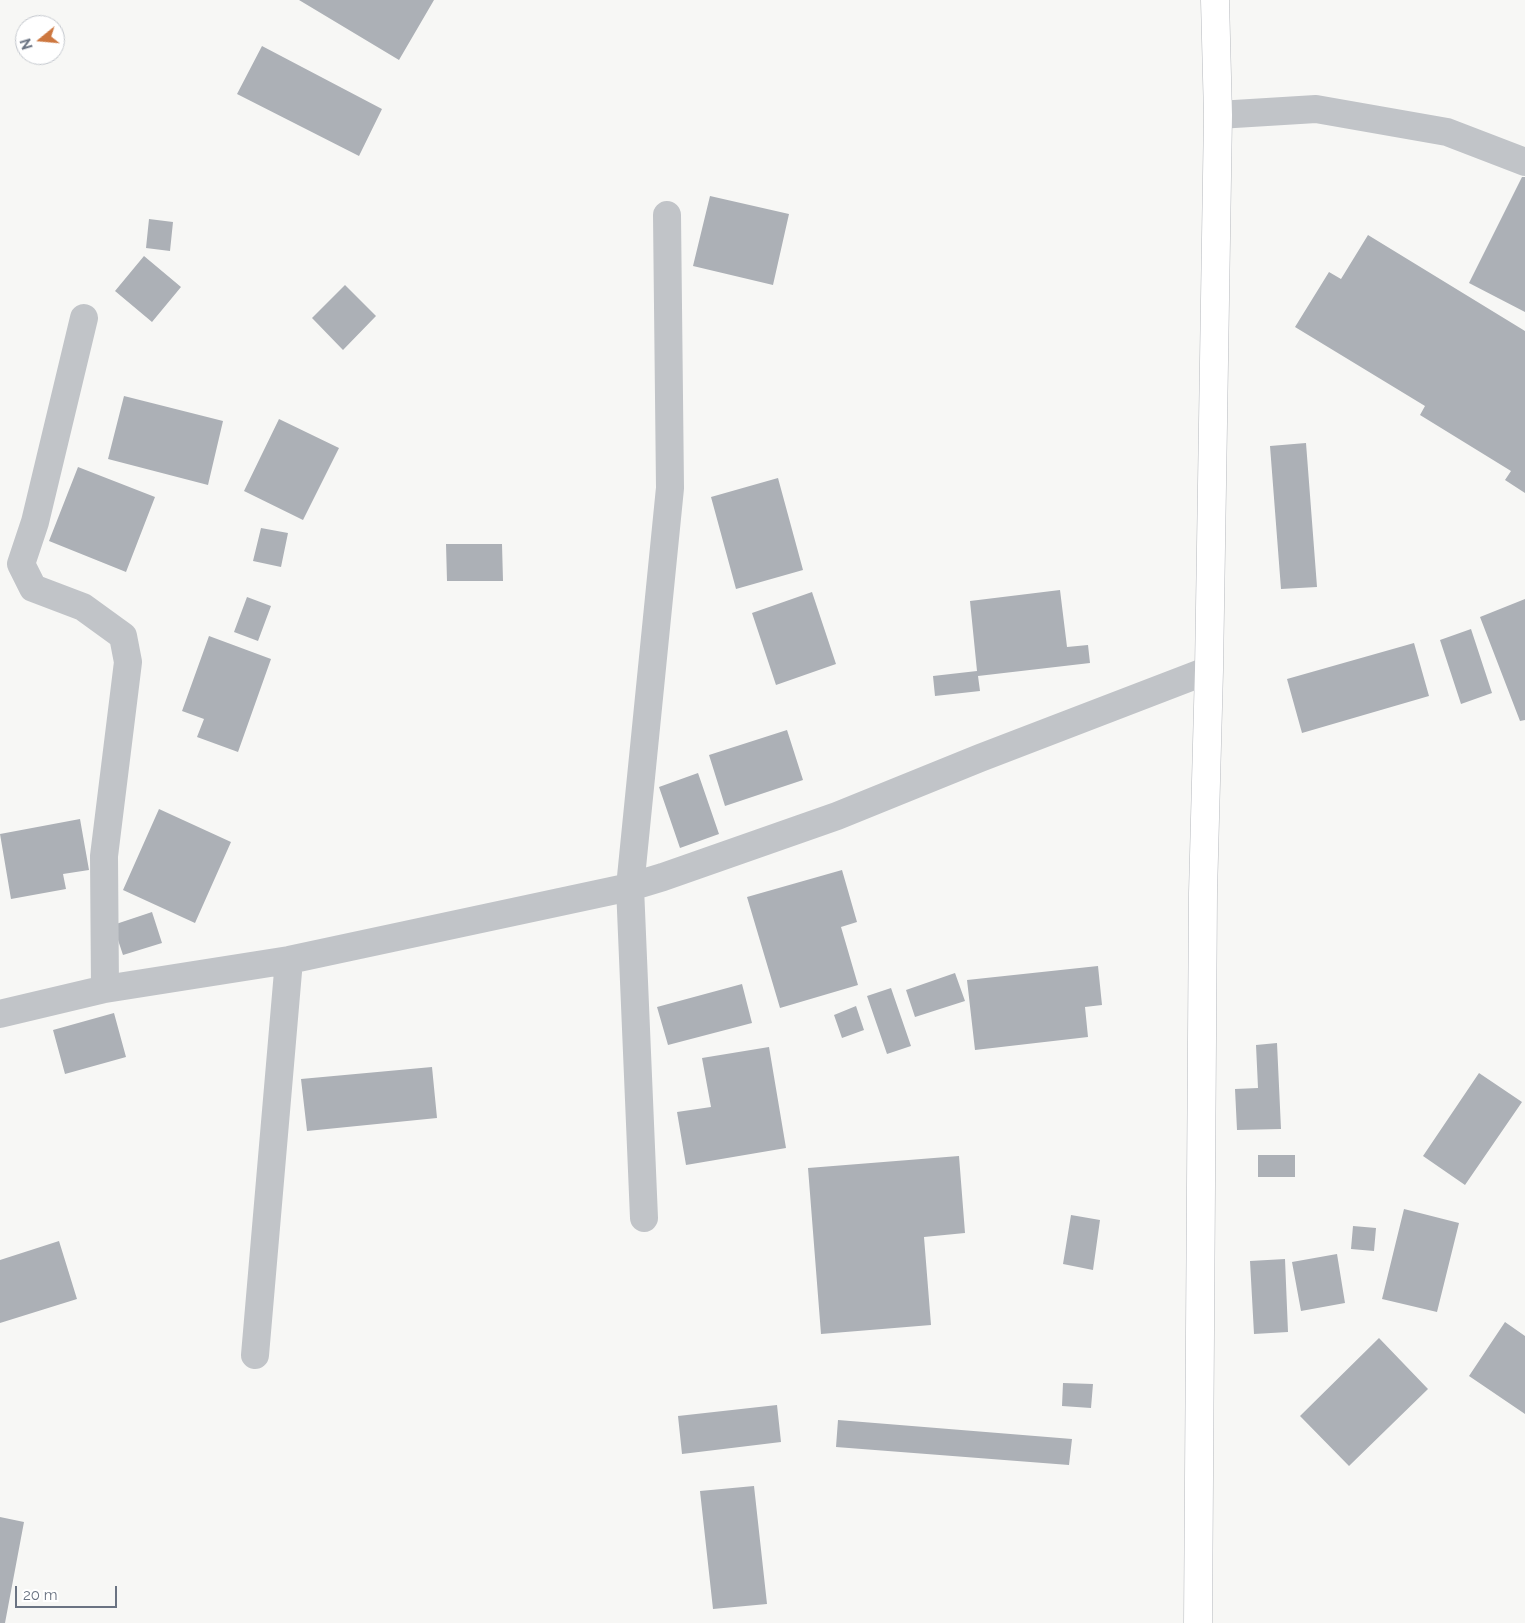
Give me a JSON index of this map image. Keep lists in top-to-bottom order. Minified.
{"scale_bar":"20 m","north":"left"}
